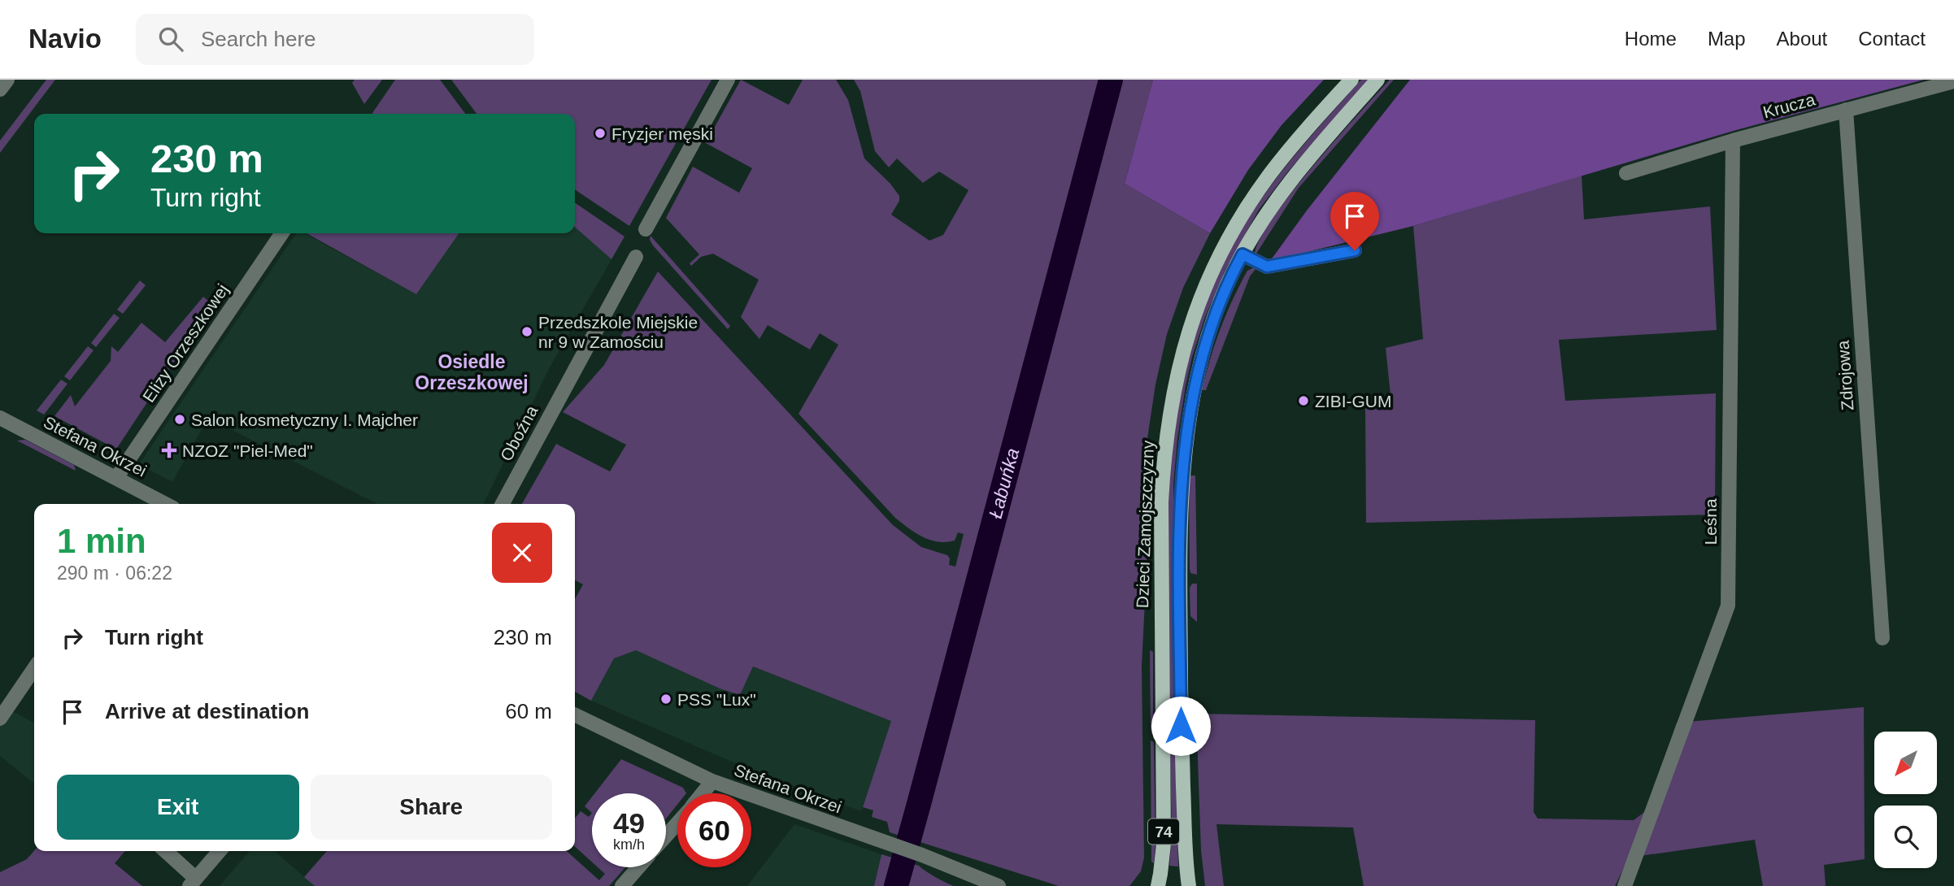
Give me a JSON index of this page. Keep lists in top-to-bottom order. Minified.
{"streets":{"main road":["Dzieci Zamojszczyzny","74"],"street":["Krucza","Elizy Orzeszkowej","Zdrojowa","Oboźna","Stefana Okrzei","Leśna"]},"crossings":[["Krucza","Zdrojowa"],["Krucza","Leśna"],["Elizy Orzeszkowej","Stefana Okrzei"]],"districts":["Osiedle Orzeszkowej"],"water":["Łabuńka"],"places":{"other":["Fryzjer męski","Przedszkole Miejskie nr 9 w Zamościu","ZIBI-GUM","Salon kosmetyczny I. Majcher","PSS \"Lux\""],"health":["NZOZ \"Piel-Med\""]},"north":"bottom left","page":{"header":"Navio","search":"Search here","nav":["Home","Map","About","Contact"],"turn":["230 m","Turn right"],"heading":["1 min","290 m · 06:22"],"list":[{"name":"Turn right","value":"230 m"},{"name":"Arrive at destination","value":"60 m"}],"buttons":["Exit","Share"],"speed":"49 km/h","limit":"60"}}
